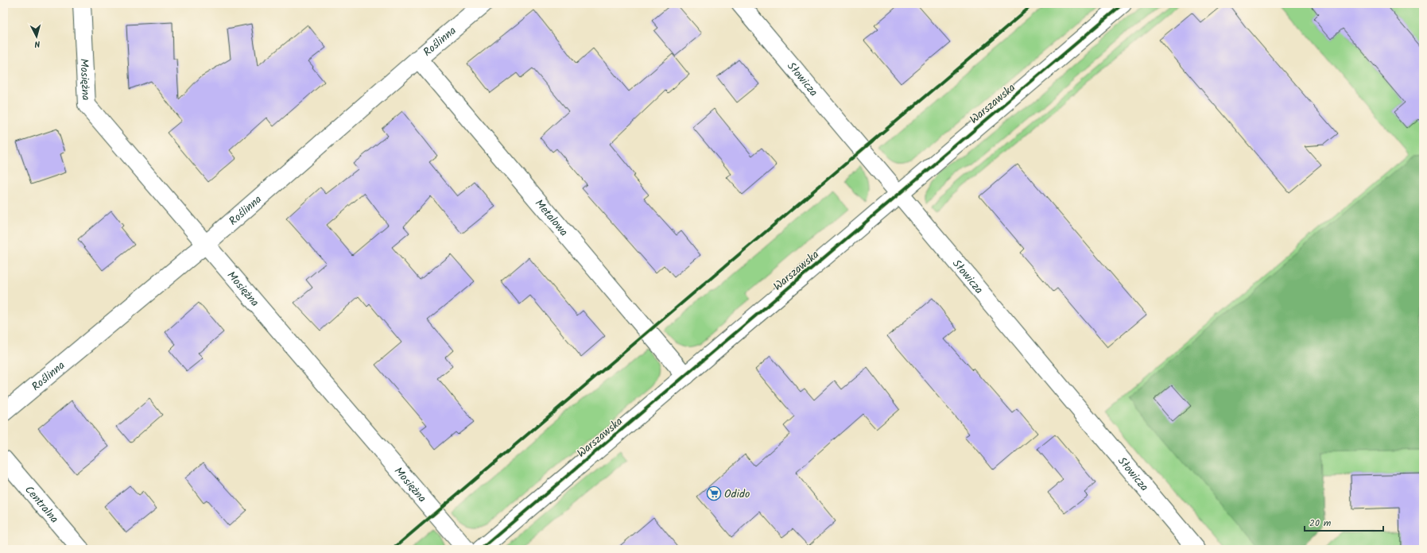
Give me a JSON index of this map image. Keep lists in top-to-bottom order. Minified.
{"streets":{"street":["Roślinna","Słowicza","Mosiężna","Warszawska","Metalowa","Centralna"]},"crossings":[["Roślinna","Mosiężna"],["Roślinna","Metalowa"],["Słowicza","Warszawska"],["Warszawska","Metalowa"]],"places":{"supermarket":["Odido"]},"scale_bar":"20 m","north":"bottom"}
